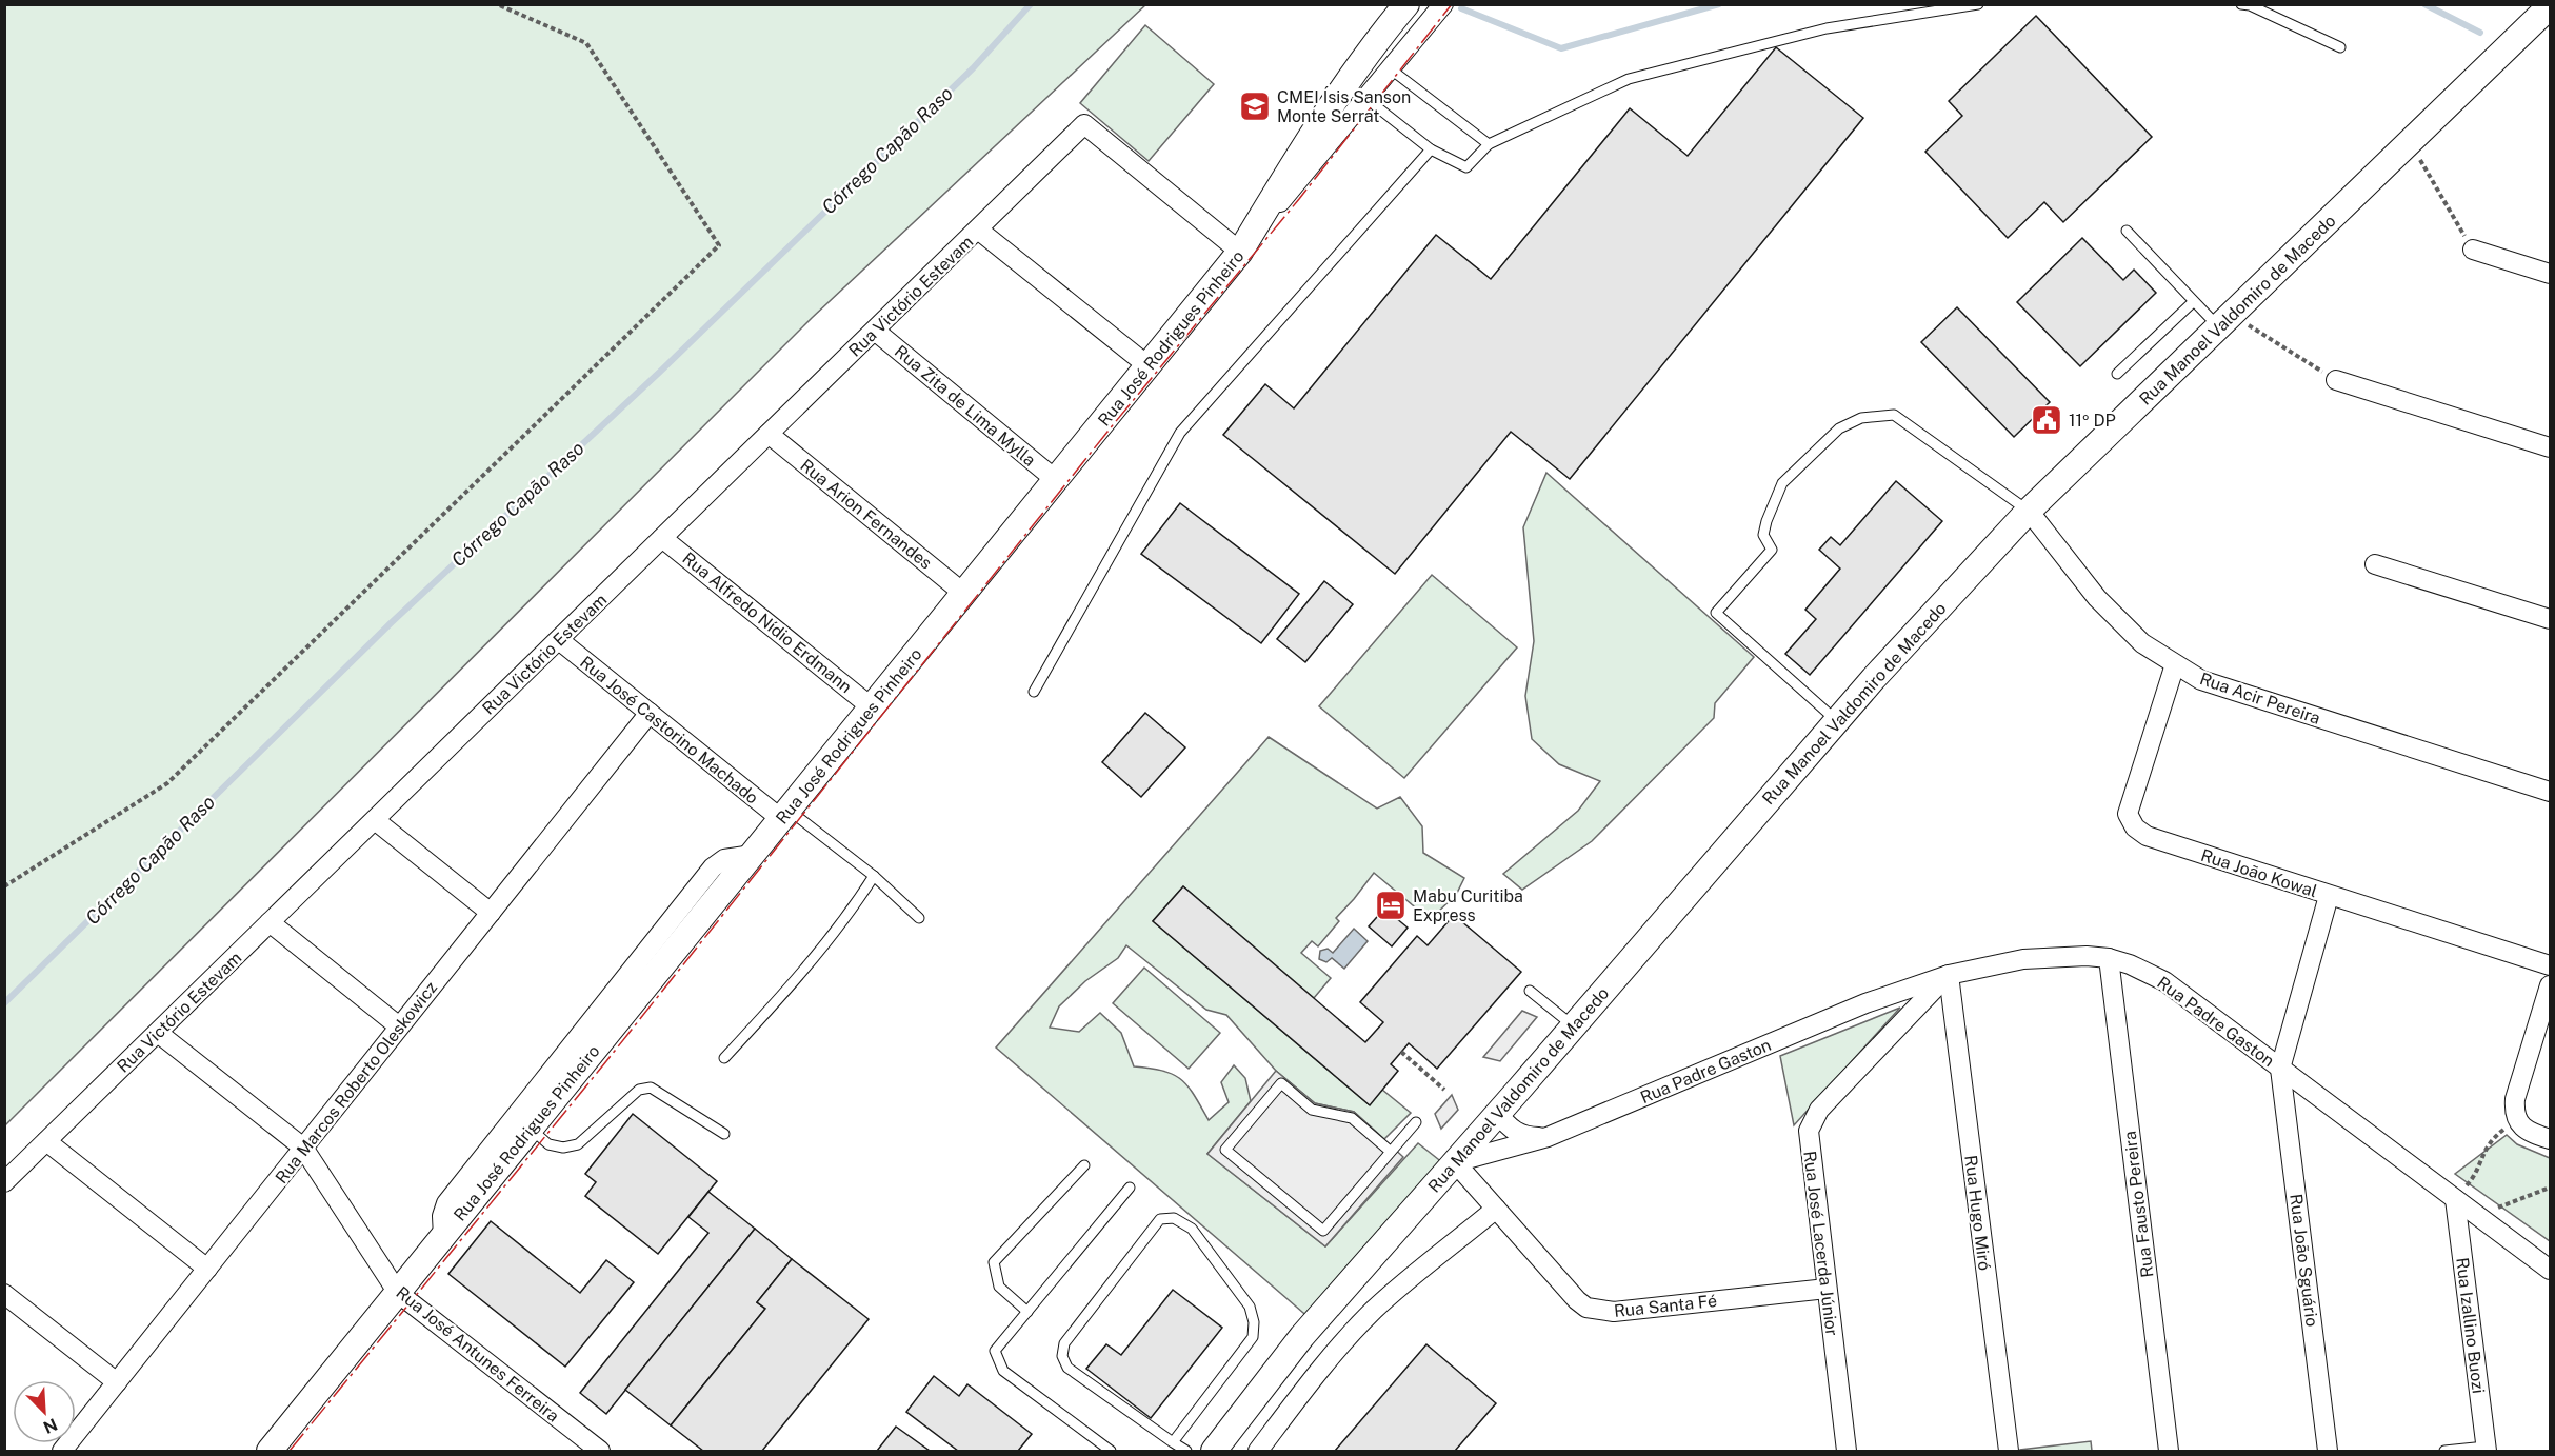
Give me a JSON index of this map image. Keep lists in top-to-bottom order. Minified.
{"streets":{"main road":["Rua Manoel Valdomiro de Macedo","Rua José Rodrigues Pinheiro"],"street":["Rua Victório Estevam","Rua Zita de Lima Mylla","Rua Arion Fernandes","Rua Alfredo Nídio Erdmann","Rua Acir Pereira","Rua José Castorino Machado","Rua João Kowal","Rua Padre Gaston","Rua Marcos Roberto Oleskowicz","Rua Fausto Pereira","Rua Hugo Miró","Rua José Lacerda Júnior","Rua João Sguário","Rua Santa Fé","Rua Izallino Buozi","Rua José Antunes Ferreira"]},"crossings":[["Rua Victório Estevam","Rua José Rodrigues Pinheiro"],["Rua Victório Estevam","Rua Zita de Lima Mylla"],["Rua Victório Estevam","Rua Arion Fernandes"],["Rua Victório Estevam","Rua Alfredo Nídio Erdmann"],["Rua Victório Estevam","Rua José Castorino Machado"],["Rua Victório Estevam","Rua José Antunes Ferreira"],["Rua Manoel Valdomiro de Macedo","Rua Acir Pereira"],["Rua Manoel Valdomiro de Macedo","Rua Padre Gaston"],["Rua Manoel Valdomiro de Macedo","Rua Santa Fé"],["Rua José Rodrigues Pinheiro","Rua Zita de Lima Mylla"],["Rua José Rodrigues Pinheiro","Rua Arion Fernandes"],["Rua José Rodrigues Pinheiro","Rua Alfredo Nídio Erdmann"],["Rua José Rodrigues Pinheiro","Rua José Castorino Machado"],["Rua José Rodrigues Pinheiro","Rua José Antunes Ferreira"],["Rua Acir Pereira","Rua João Kowal"],["Rua José Castorino Machado","Rua Marcos Roberto Oleskowicz"],["Rua Padre Gaston","Rua Fausto Pereira"],["Rua Padre Gaston","Rua Hugo Miró"],["Rua Padre Gaston","Rua José Lacerda Júnior"],["Rua Padre Gaston","Rua João Sguário"],["Rua Padre Gaston","Rua Santa Fé"],["Rua Padre Gaston","Rua Izallino Buozi"],["Rua Marcos Roberto Oleskowicz","Rua José Antunes Ferreira"],["Rua Hugo Miró","Rua José Lacerda Júnior"],["Rua José Lacerda Júnior","Rua Santa Fé"]],"water":["Córrego Capão Raso"],"places":{"school or university":["CMEI Ísis Sanson Monte Serrat"],"public building":["11º DP"],"hotel":["Mabu Curitiba Express"]},"north":"bottom right"}
